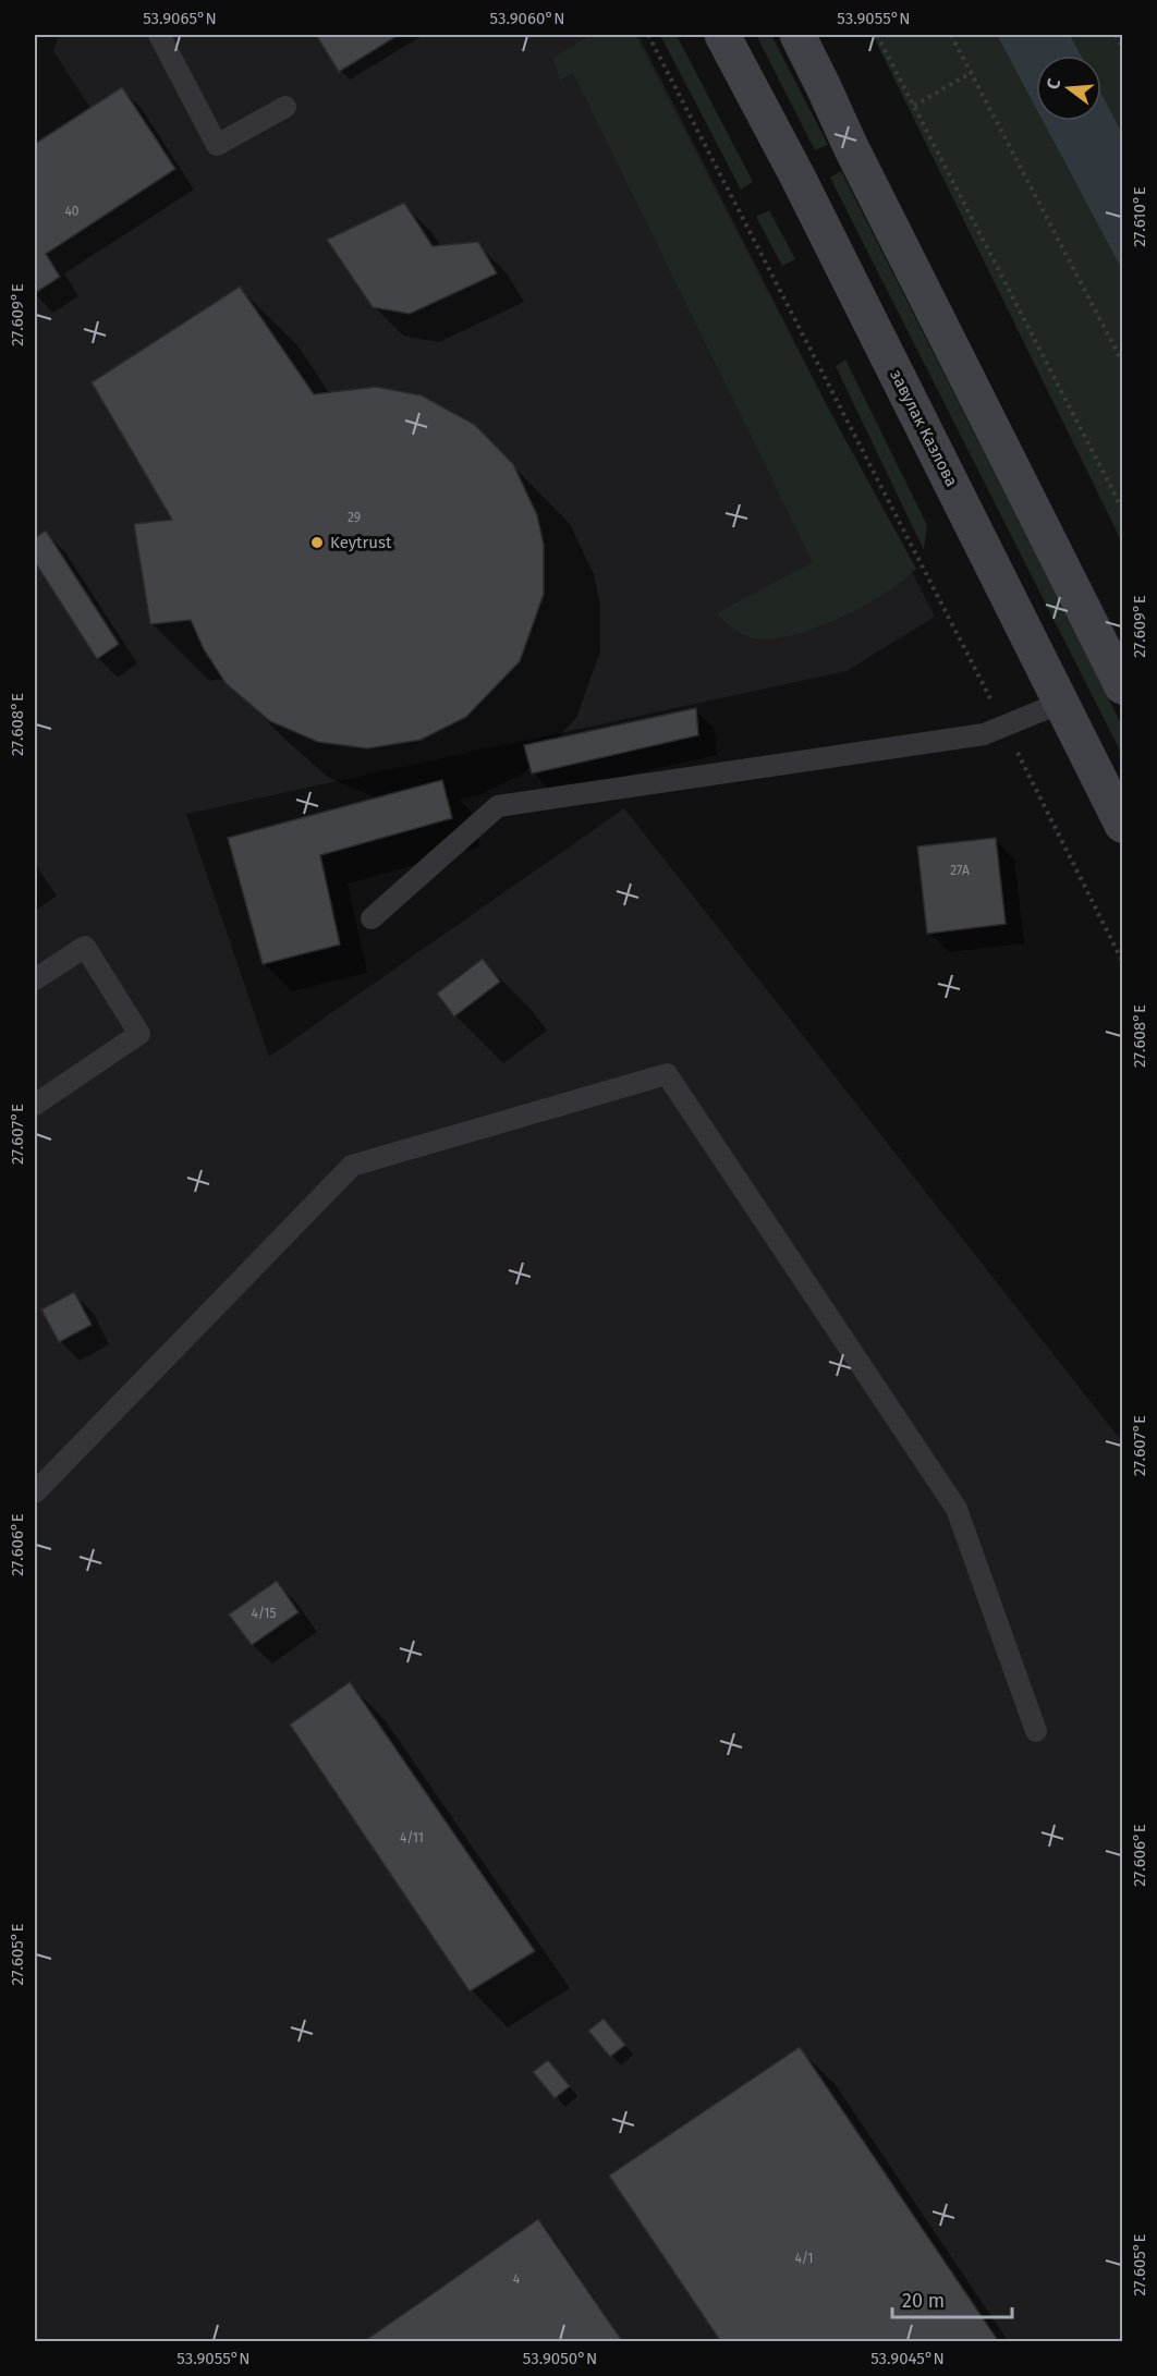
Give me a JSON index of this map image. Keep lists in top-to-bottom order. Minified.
{"streets":{"main road":["завулак Казлова"]},"places":["Keytrust"],"house_numbers":["40","29","27А","4/15","4/11","4/1","4"],"scale_bar":"20 m","north":"left","coordinates":["53.9065°N","53.9060°N","53.9055°N","27.610°E","27.609°E","27.608°E","27.607°E","27.606°E","27.605°E","53.9050°N","53.9045°N"]}
